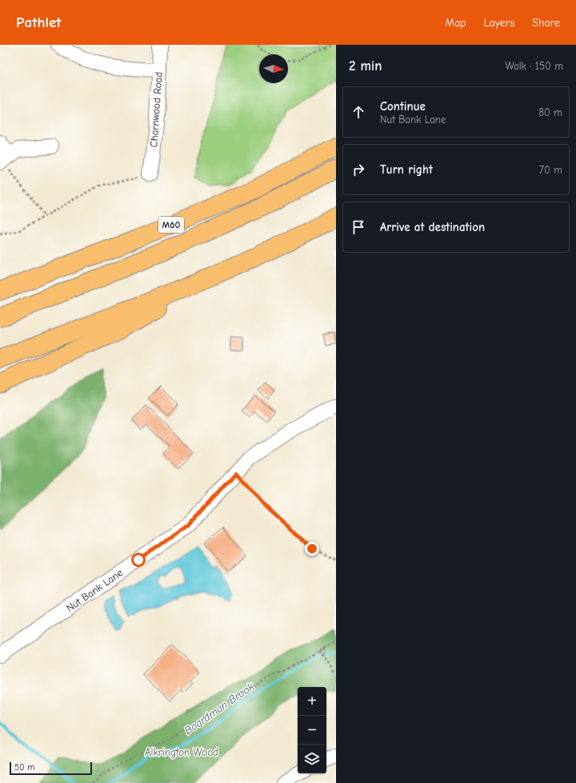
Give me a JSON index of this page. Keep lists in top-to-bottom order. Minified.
{"streets":{"highway":["M60"],"street":["Charnwood Road","Nut Bank Lane"]},"water":["Boardman Brook"],"parks":["Alkrington Wood"],"scale_bar":"50 m","north":"right","page":{"header":"Pathlet","nav":["Map","Layers","Share"],"heading":["2 min","Walk · 150 m"],"list":[["Continue","Nut Bank Lane","80 m"],["Turn right","70 m"],"Arrive at destination"],"map_buttons":["+","−"],"scale":"50 m"}}
